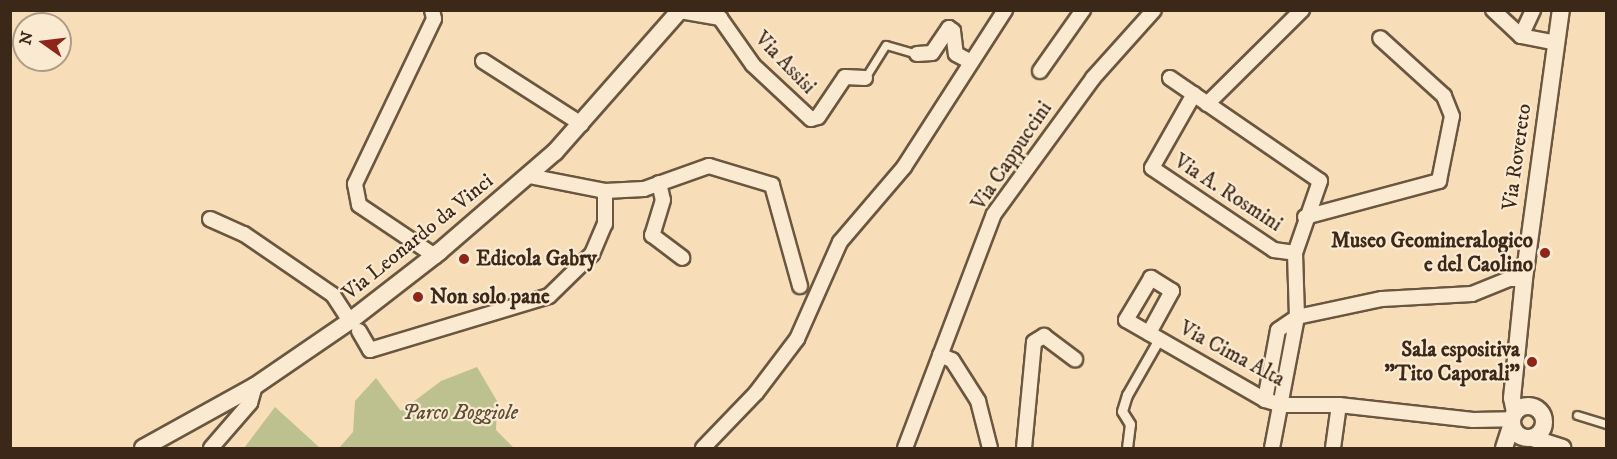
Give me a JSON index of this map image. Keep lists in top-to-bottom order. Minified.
{"streets":{"street":["Via Assisi","Via Cappuccini","Via Rovereto","Via A. Rosmini","Via Leonardo da Vinci","Via Cima Alta"]},"crossings":[["Via Assisi","Via Leonardo da Vinci"],["Via Rovereto","Via Cima Alta"]],"parks":["Parco Boggiole"],"places":["Museo Geomineralogico e del Caolino","Edicola Gabry","Non solo pane","Sala espositiva \"Tito Caporali\""],"north":"left"}
